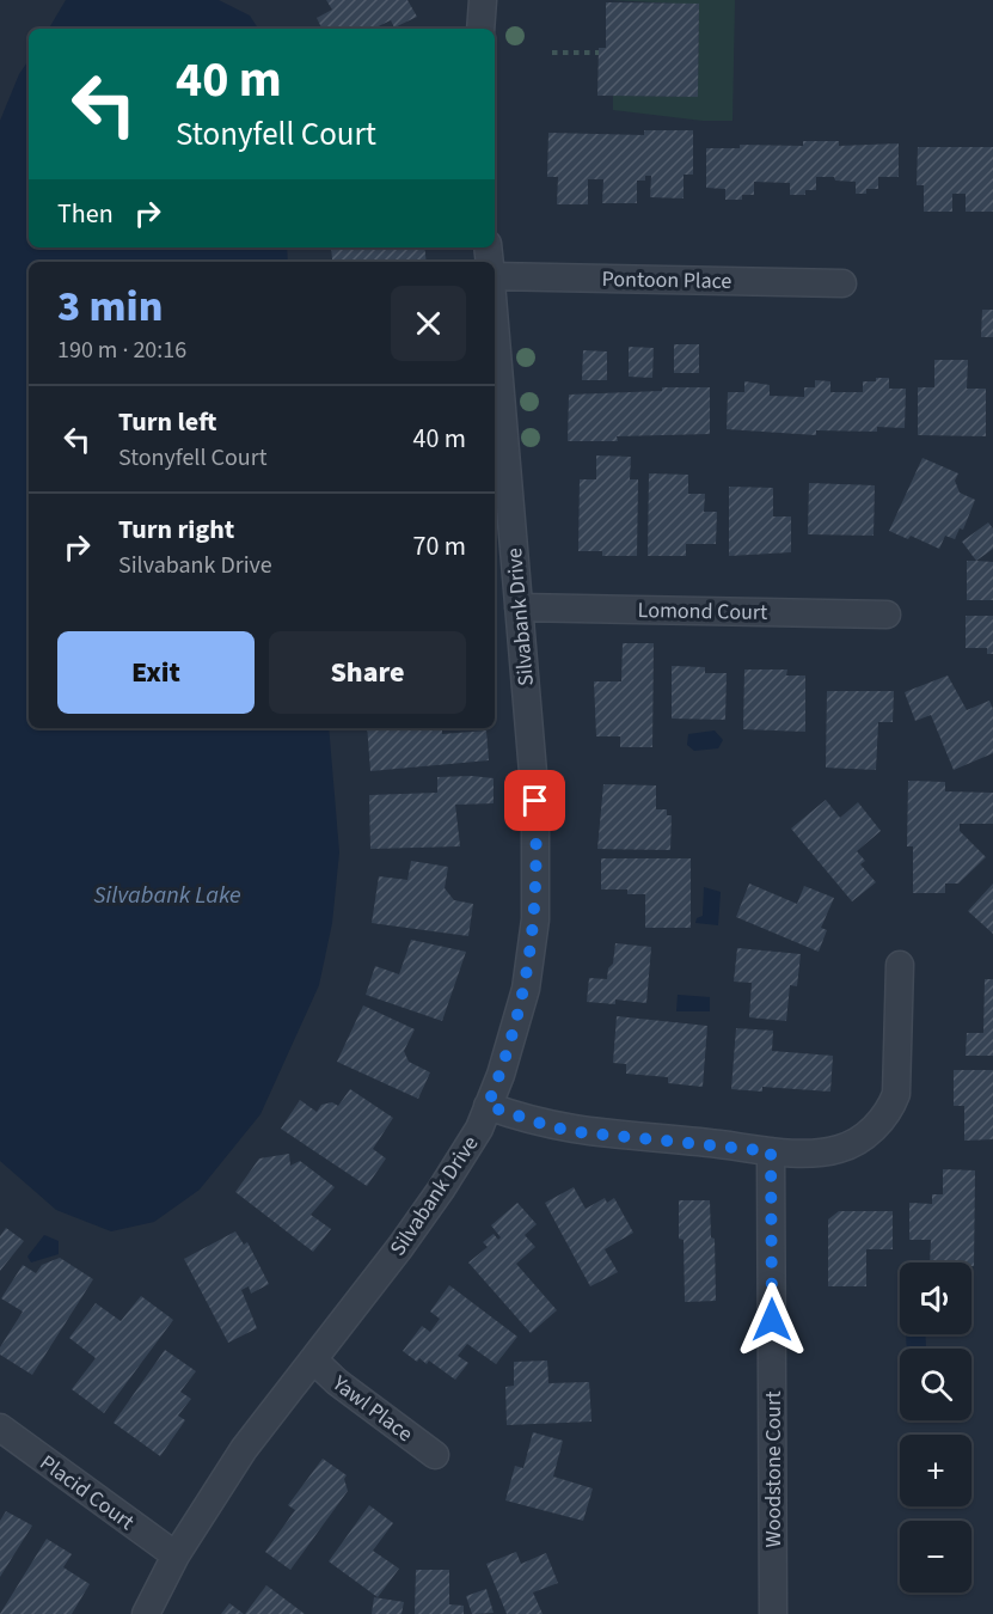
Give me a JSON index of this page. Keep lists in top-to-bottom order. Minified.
{"streets":{"street":["Pontoon Place","Lomond Court","Silvabank Drive","Yawl Place","Woodstone Court","Placid Court"]},"crossings":[["Lomond Court","Silvabank Drive"],["Silvabank Drive","Yawl Place"],["Silvabank Drive","Placid Court"]],"water":["Silvabank Lake"],"page":{"turn":["40 m","Stonyfell Court"],"then":"Then","heading":["3 min","190 m · 20:16"],"list":[{"name":"Turn left","note":"Stonyfell Court","value":"40 m"},{"name":"Turn right","note":"Silvabank Drive","value":"70 m"}],"buttons":["Exit","Share"],"map_buttons":["+","−"]}}
